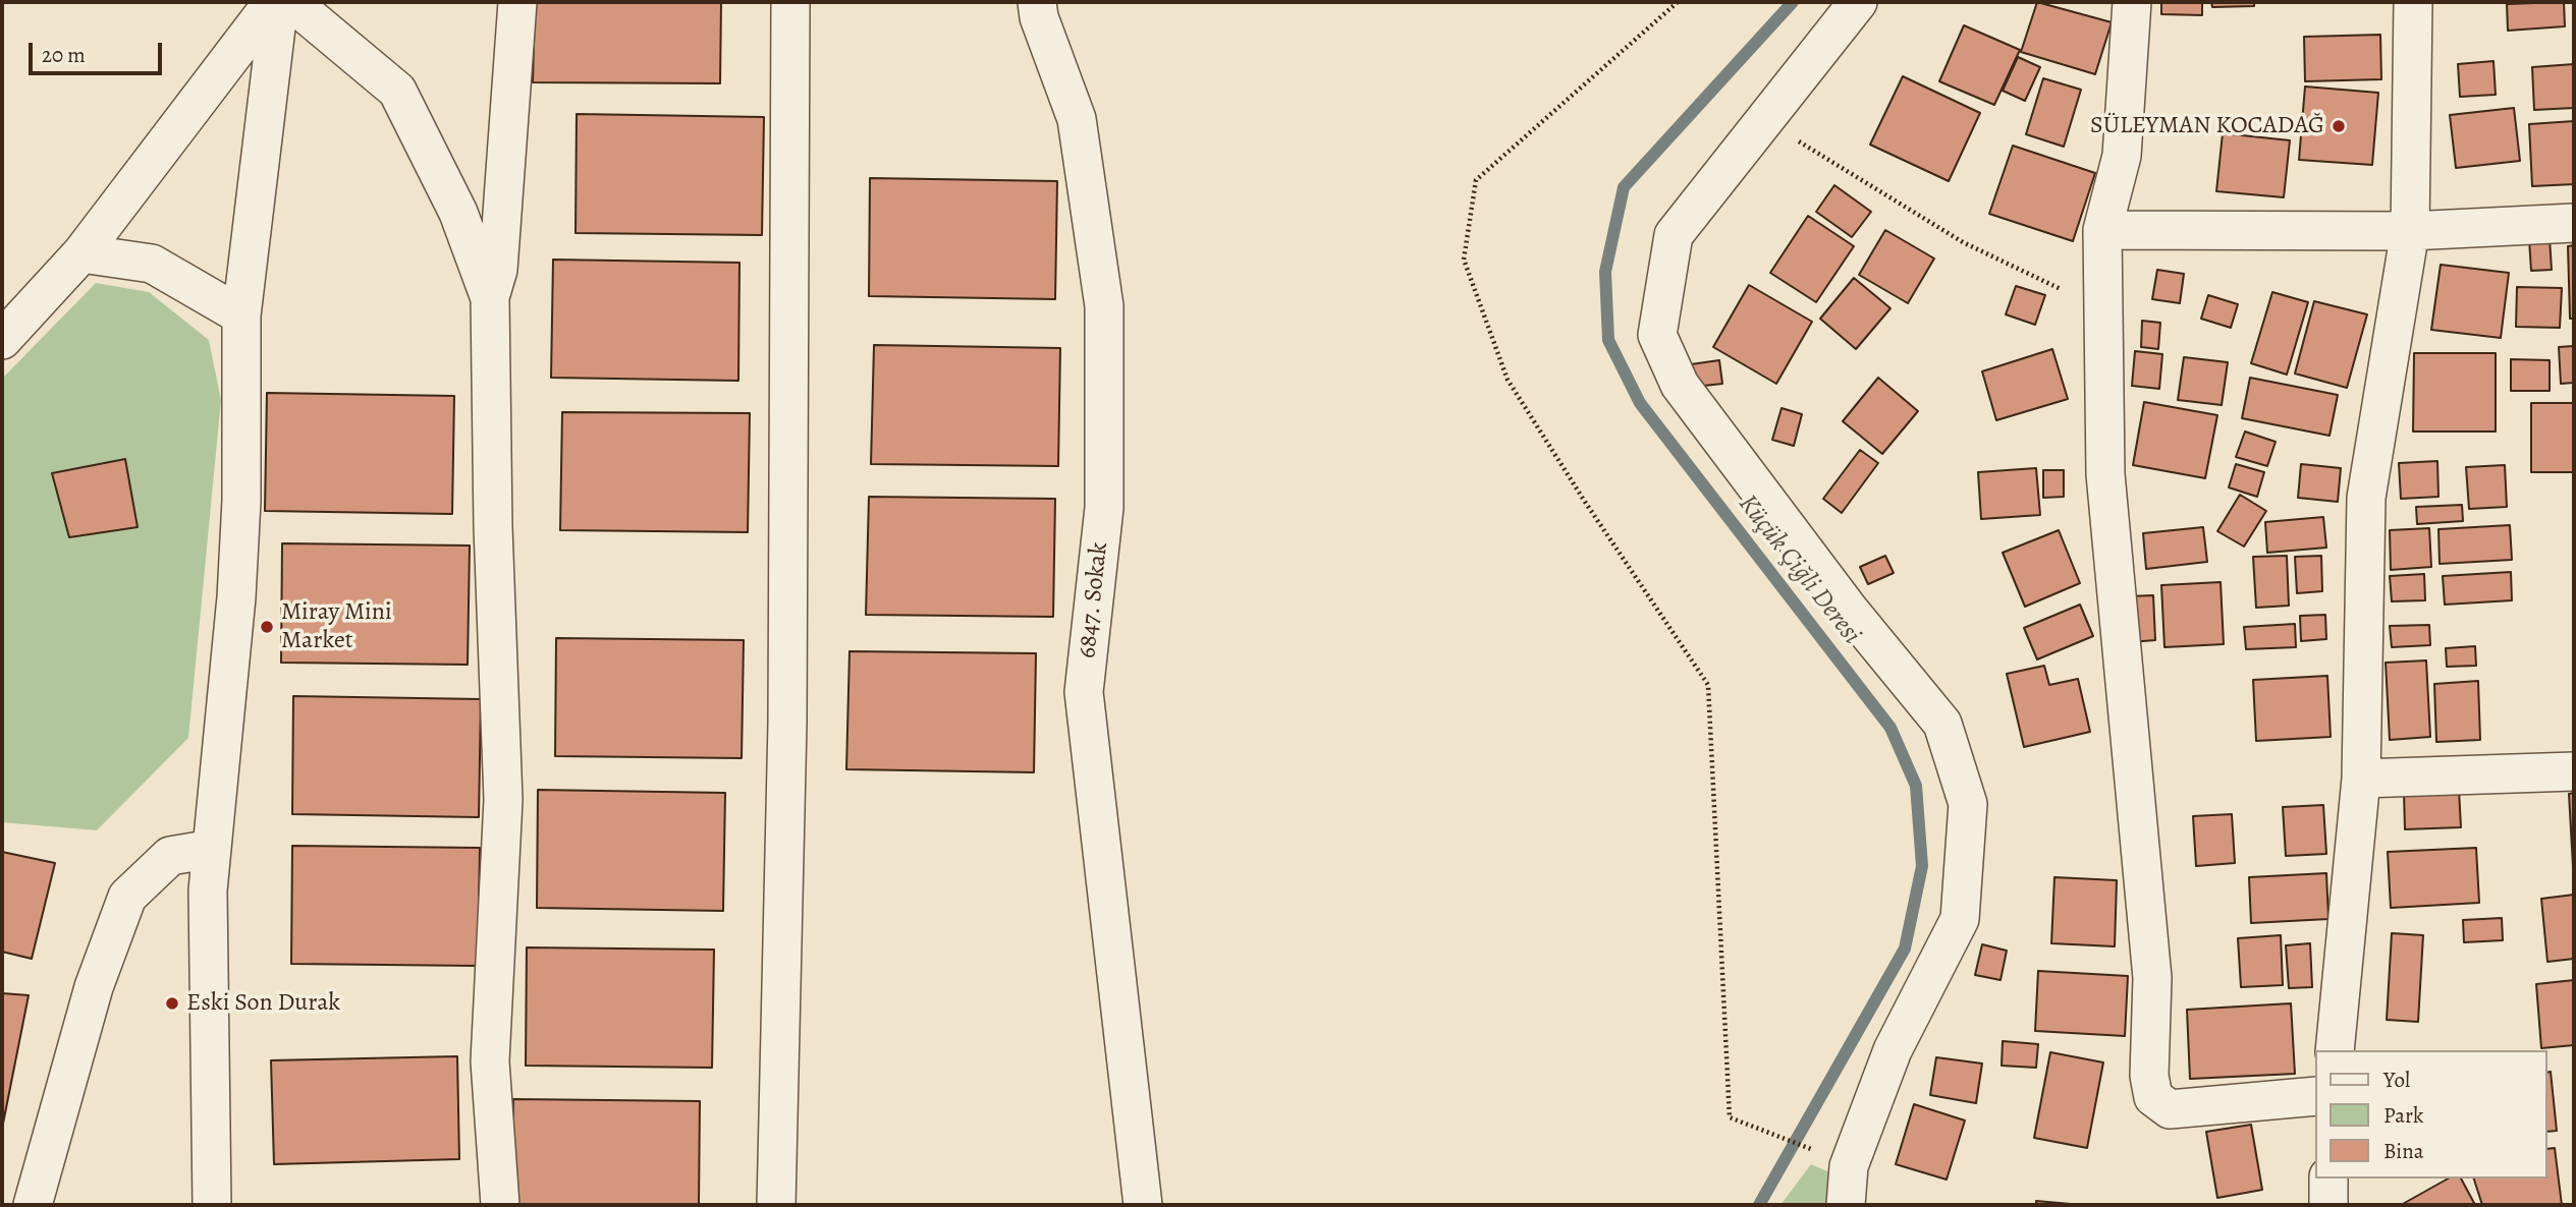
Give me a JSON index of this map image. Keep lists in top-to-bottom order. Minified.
{"streets":{"street":["6847. Sokak"]},"water":["Küçük Çiğli Deresi"],"places":["SÜLEYMAN KOCADAĞ","Miray Mini Market","Eski Son Durak"],"legend":["Yol","Park","Bina"],"scale_bar":"20 m"}
